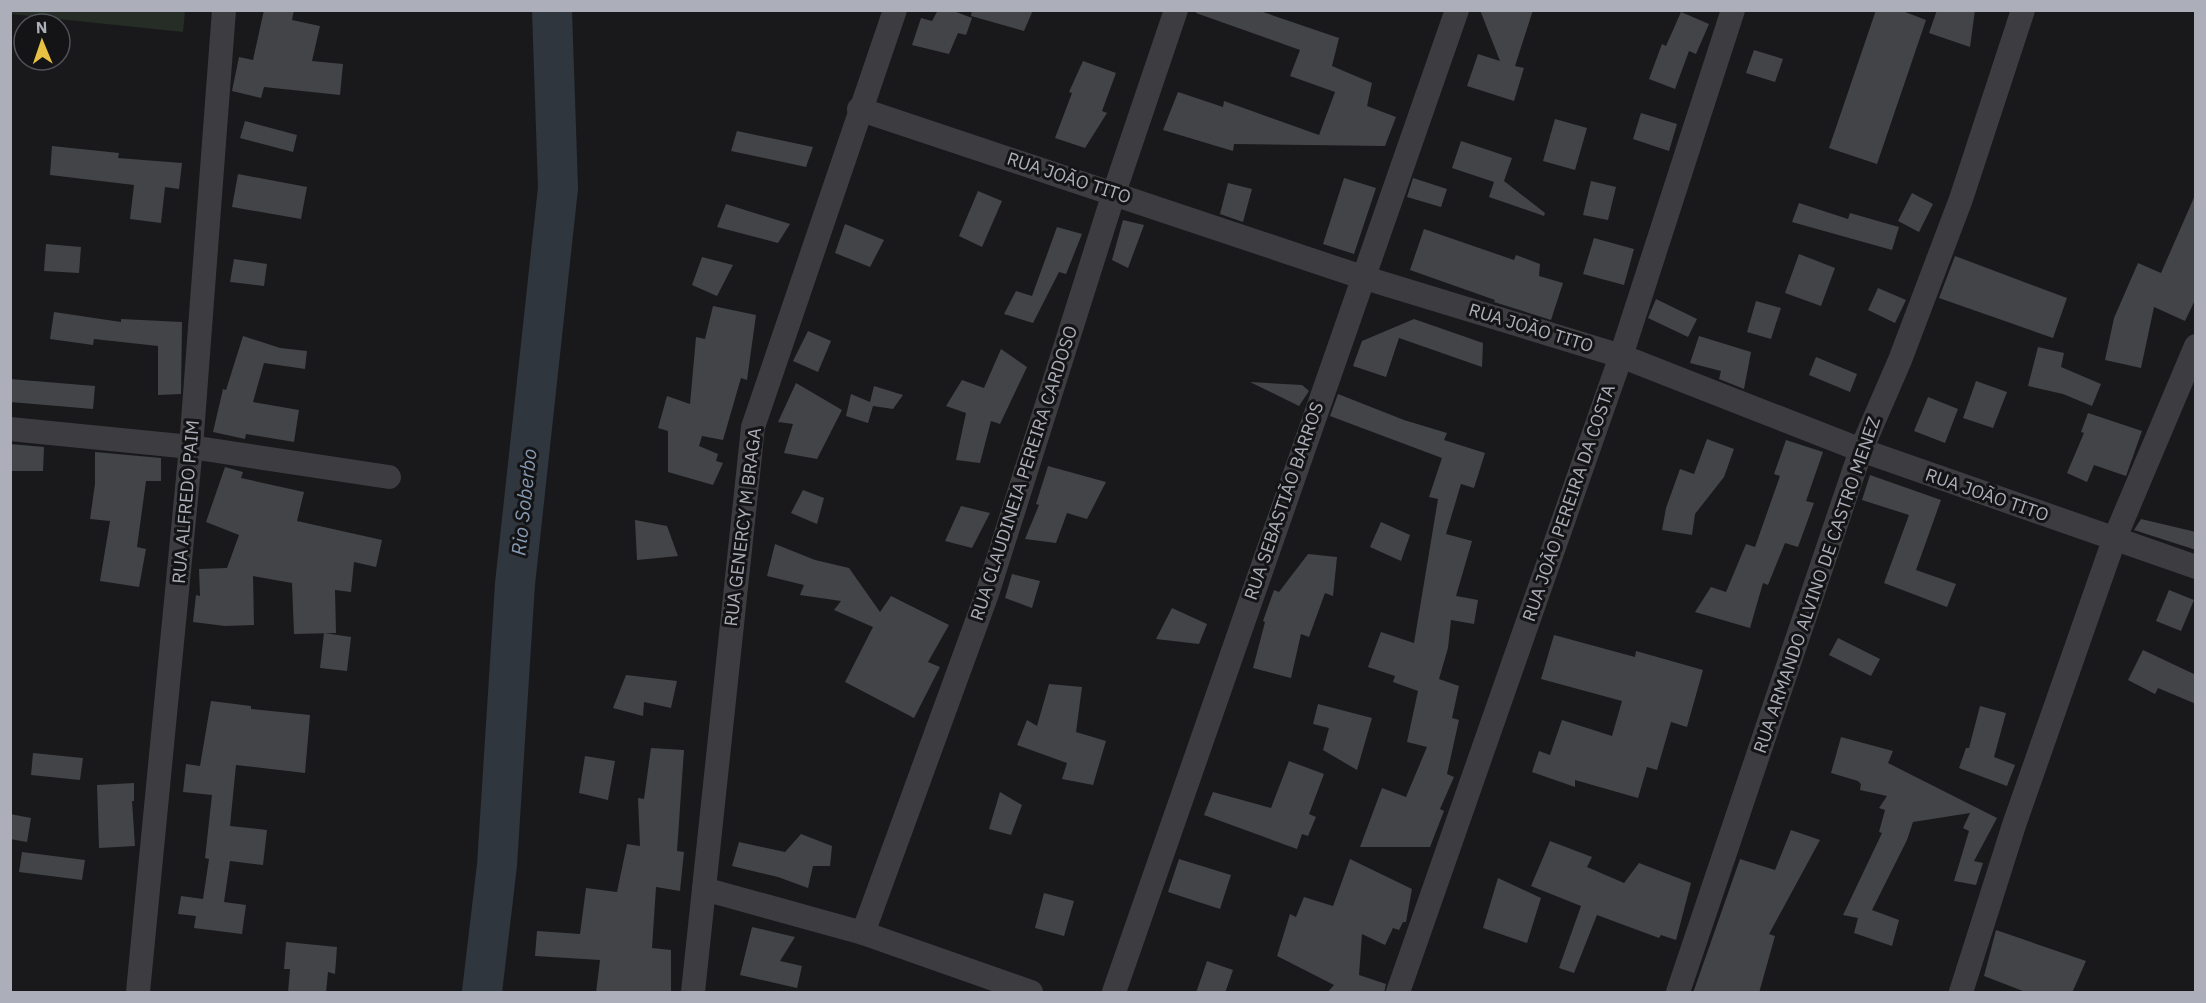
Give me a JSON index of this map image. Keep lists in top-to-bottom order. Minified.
{"streets":{"street":["RUA JOÃO TITO","RUA CLAUDINEIA PEREIRA CARDOSO","RUA SEBASTIÃO BARROS","RUA ALFREDO PAIM","RUA JOÃO PEREIRA DA COSTA","RUA GENERCY M BRAGA","RUA ARMANDO ALVINO DE CASTRO MENEZ"]},"crossings":[["RUA JOÃO TITO","RUA CLAUDINEIA PEREIRA CARDOSO"],["RUA JOÃO TITO","RUA SEBASTIÃO BARROS"],["RUA JOÃO TITO","RUA JOÃO PEREIRA DA COSTA"],["RUA JOÃO TITO","RUA GENERCY M BRAGA"],["RUA JOÃO TITO","RUA ARMANDO ALVINO DE CASTRO MENEZ"]],"water":["Rio Soberbo"],"north":"top"}
